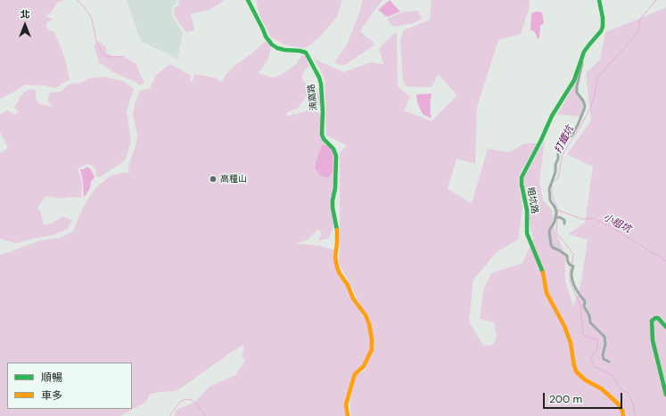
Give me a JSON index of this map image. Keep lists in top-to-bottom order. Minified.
{"streets":{"street":["湳窩路","粗坑路"]},"water":["打鐵坑","小粗坑"],"places":["高種山"],"legend":["順暢","車多"],"scale_bar":"200 m","north":"top"}
